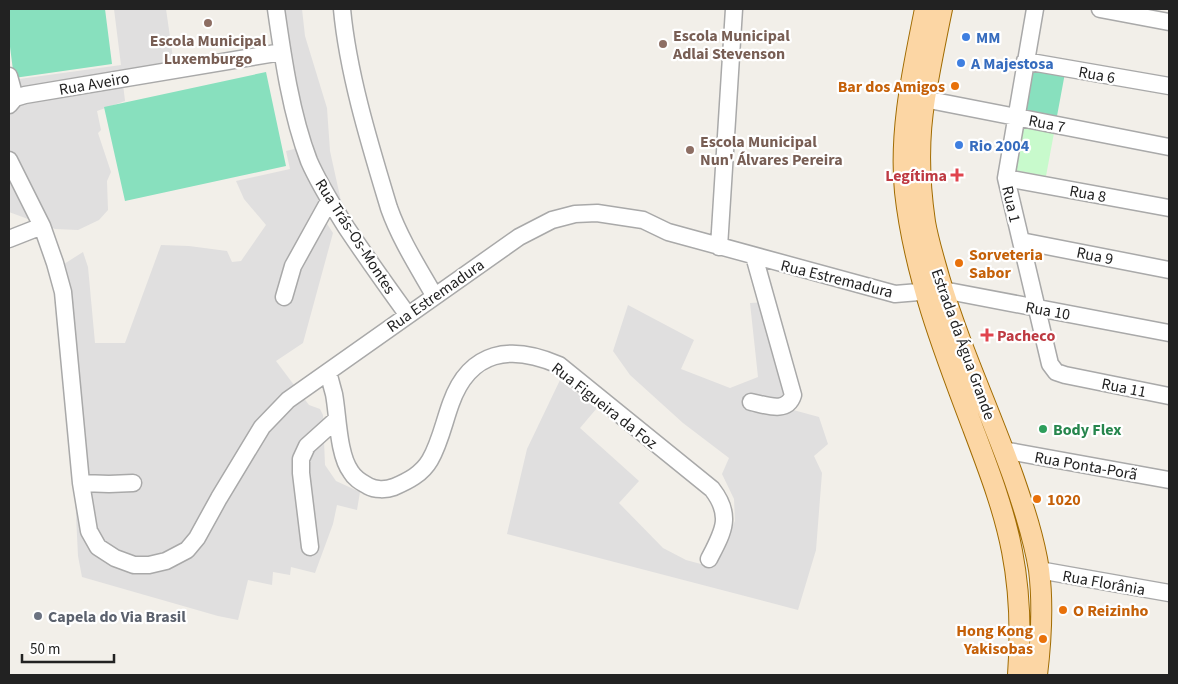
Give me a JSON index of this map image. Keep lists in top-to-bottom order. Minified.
{"streets":{"main road":["Estrada da Água Grande"],"street":["Rua 6","Rua Aveiro","Rua 7","Rua 8","Rua 1","Rua Trás-Os-Montes","Rua 9","Rua Estremadura","Rua 10","Rua 11","Rua Figueira da Foz","Rua Ponta-Porã","Rua Florânia"]},"crossings":[["Rua 6","Rua 1"],["Rua Aveiro","Rua Trás-Os-Montes"],["Rua 7","Rua 1"],["Rua 7","Estrada da Água Grande"],["Rua 8","Rua 1"],["Rua 1","Rua 9"],["Rua 1","Rua 10"],["Rua 1","Rua 11"],["Rua Trás-Os-Montes","Rua Estremadura"],["Rua Estremadura","Rua 10"],["Rua Estremadura","Estrada da Água Grande"],["Rua Estremadura","Rua Figueira da Foz"],["Rua 10","Estrada da Água Grande"],["Estrada da Água Grande","Rua Ponta-Porã"],["Estrada da Água Grande","Rua Florânia"]],"places":{"other":["Escola Municipal Luxemburgo","MM","Escola Municipal Adlai Stevenson","A Majestosa","Bar dos Amigos","Rio 2004","Escola Municipal Nun' Álvares Pereira","Sorveteria Sabor","Body Flex","1020","O Reizinho","Capela do Via Brasil","Hong Kong Yakisobas"],"health":["Legítima","Pacheco"]},"scale_bar":"50 m"}
